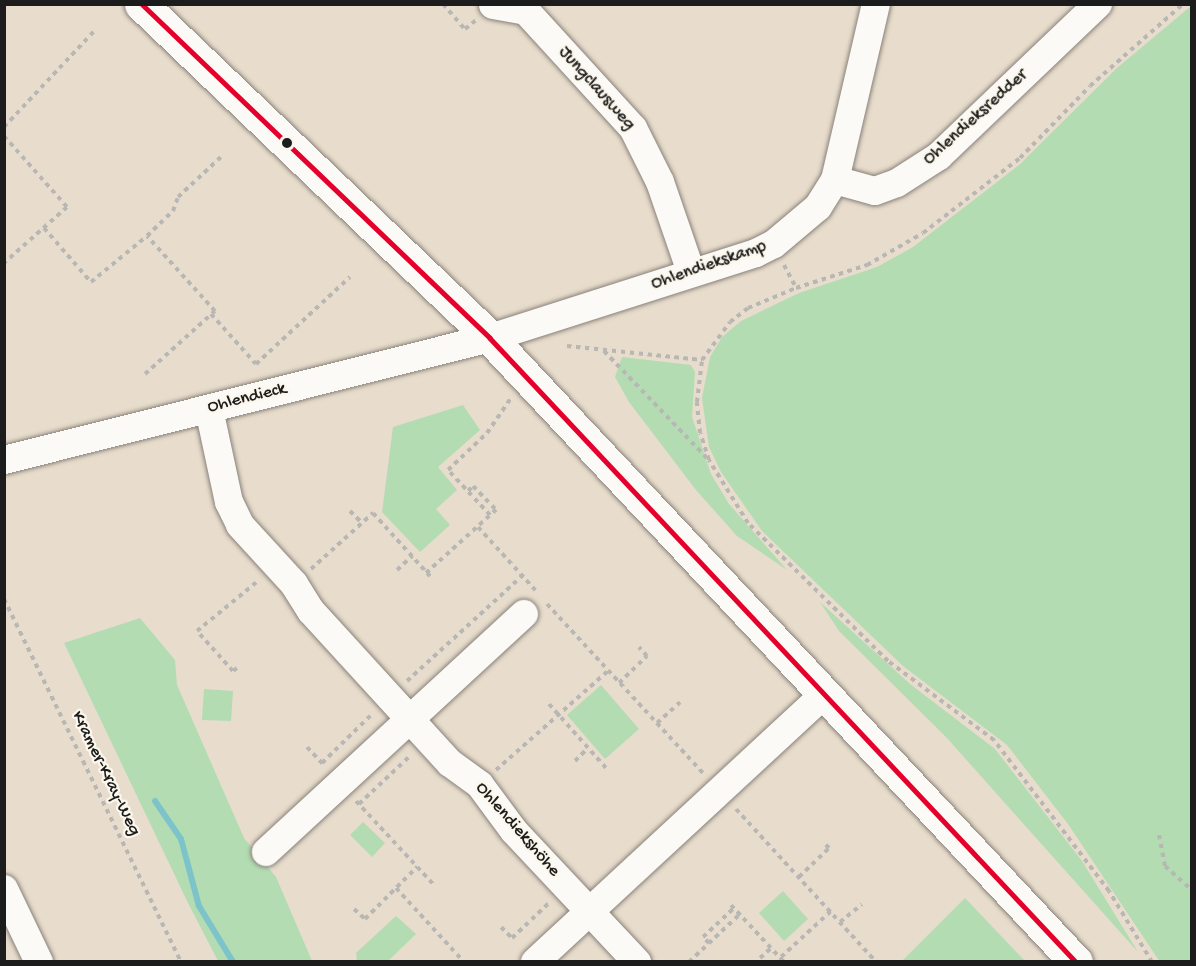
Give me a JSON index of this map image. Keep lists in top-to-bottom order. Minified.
{"streets":{"street":["Jungclausweg","Ohlendieksredder","Ohlendiekskamp","Ohlendieck","Ohlendiekshöhe"],"path":["Kramer-Kray-Weg"]},"crossings":[["Jungclausweg","Ohlendiekskamp"],["Ohlendieksredder","Ohlendiekskamp"],["Ohlendiekskamp","Ohlendieck"],["Ohlendieck","Ohlendiekshöhe"]]}
